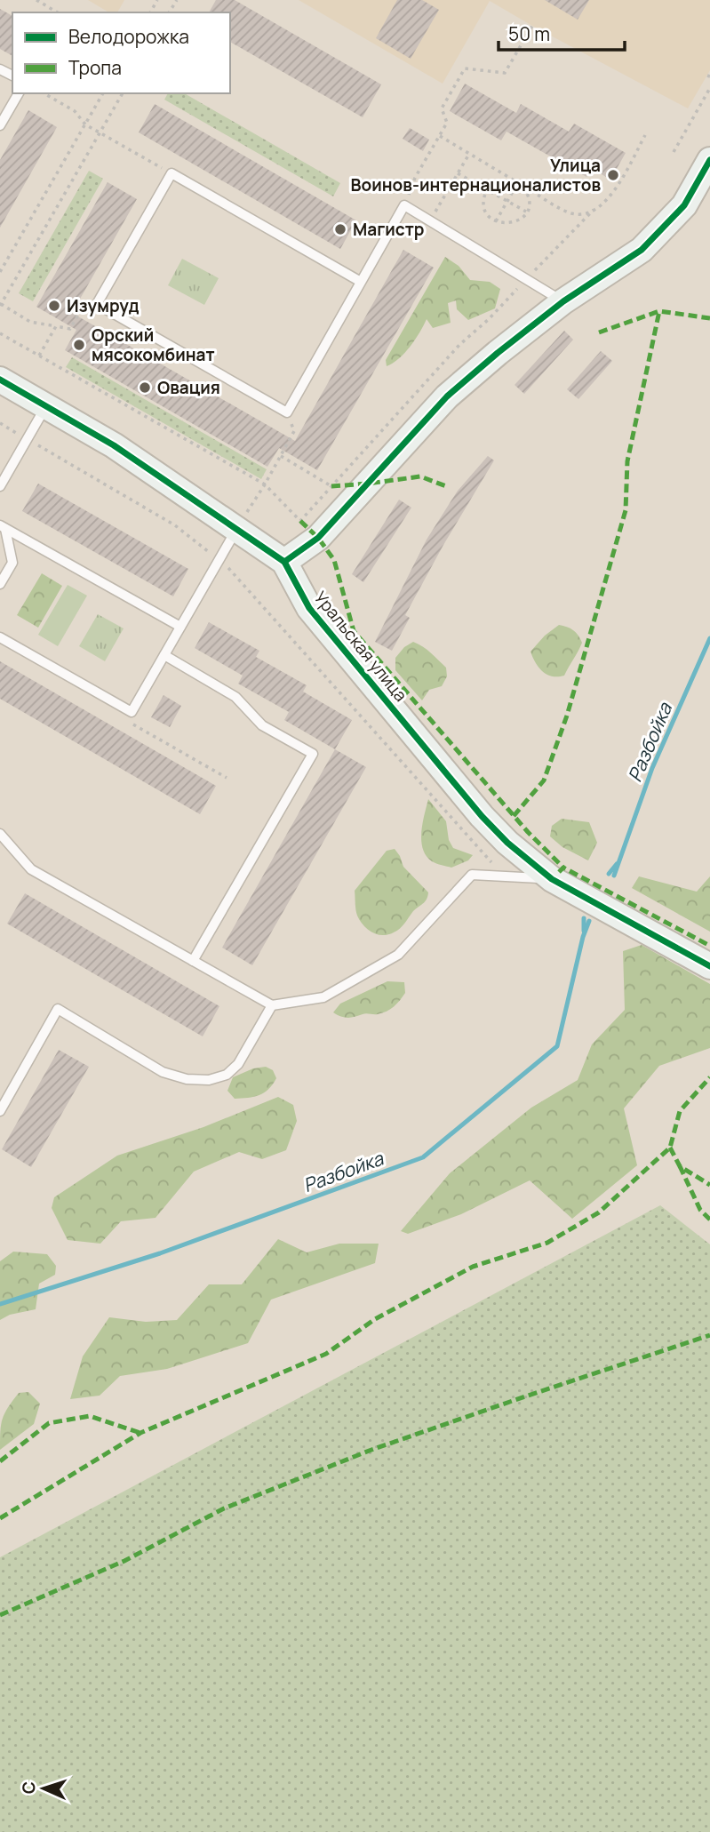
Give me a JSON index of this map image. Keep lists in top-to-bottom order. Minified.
{"streets":{"street":["Уральская улица"]},"water":["Разбойка"],"places":["Улица Воинов-интернационалистов","Магистр","Изумруд","Орский мясокомбинат","Овация"],"legend":["Велодорожка","Тропа"],"scale_bar":"50 m","north":"left"}
